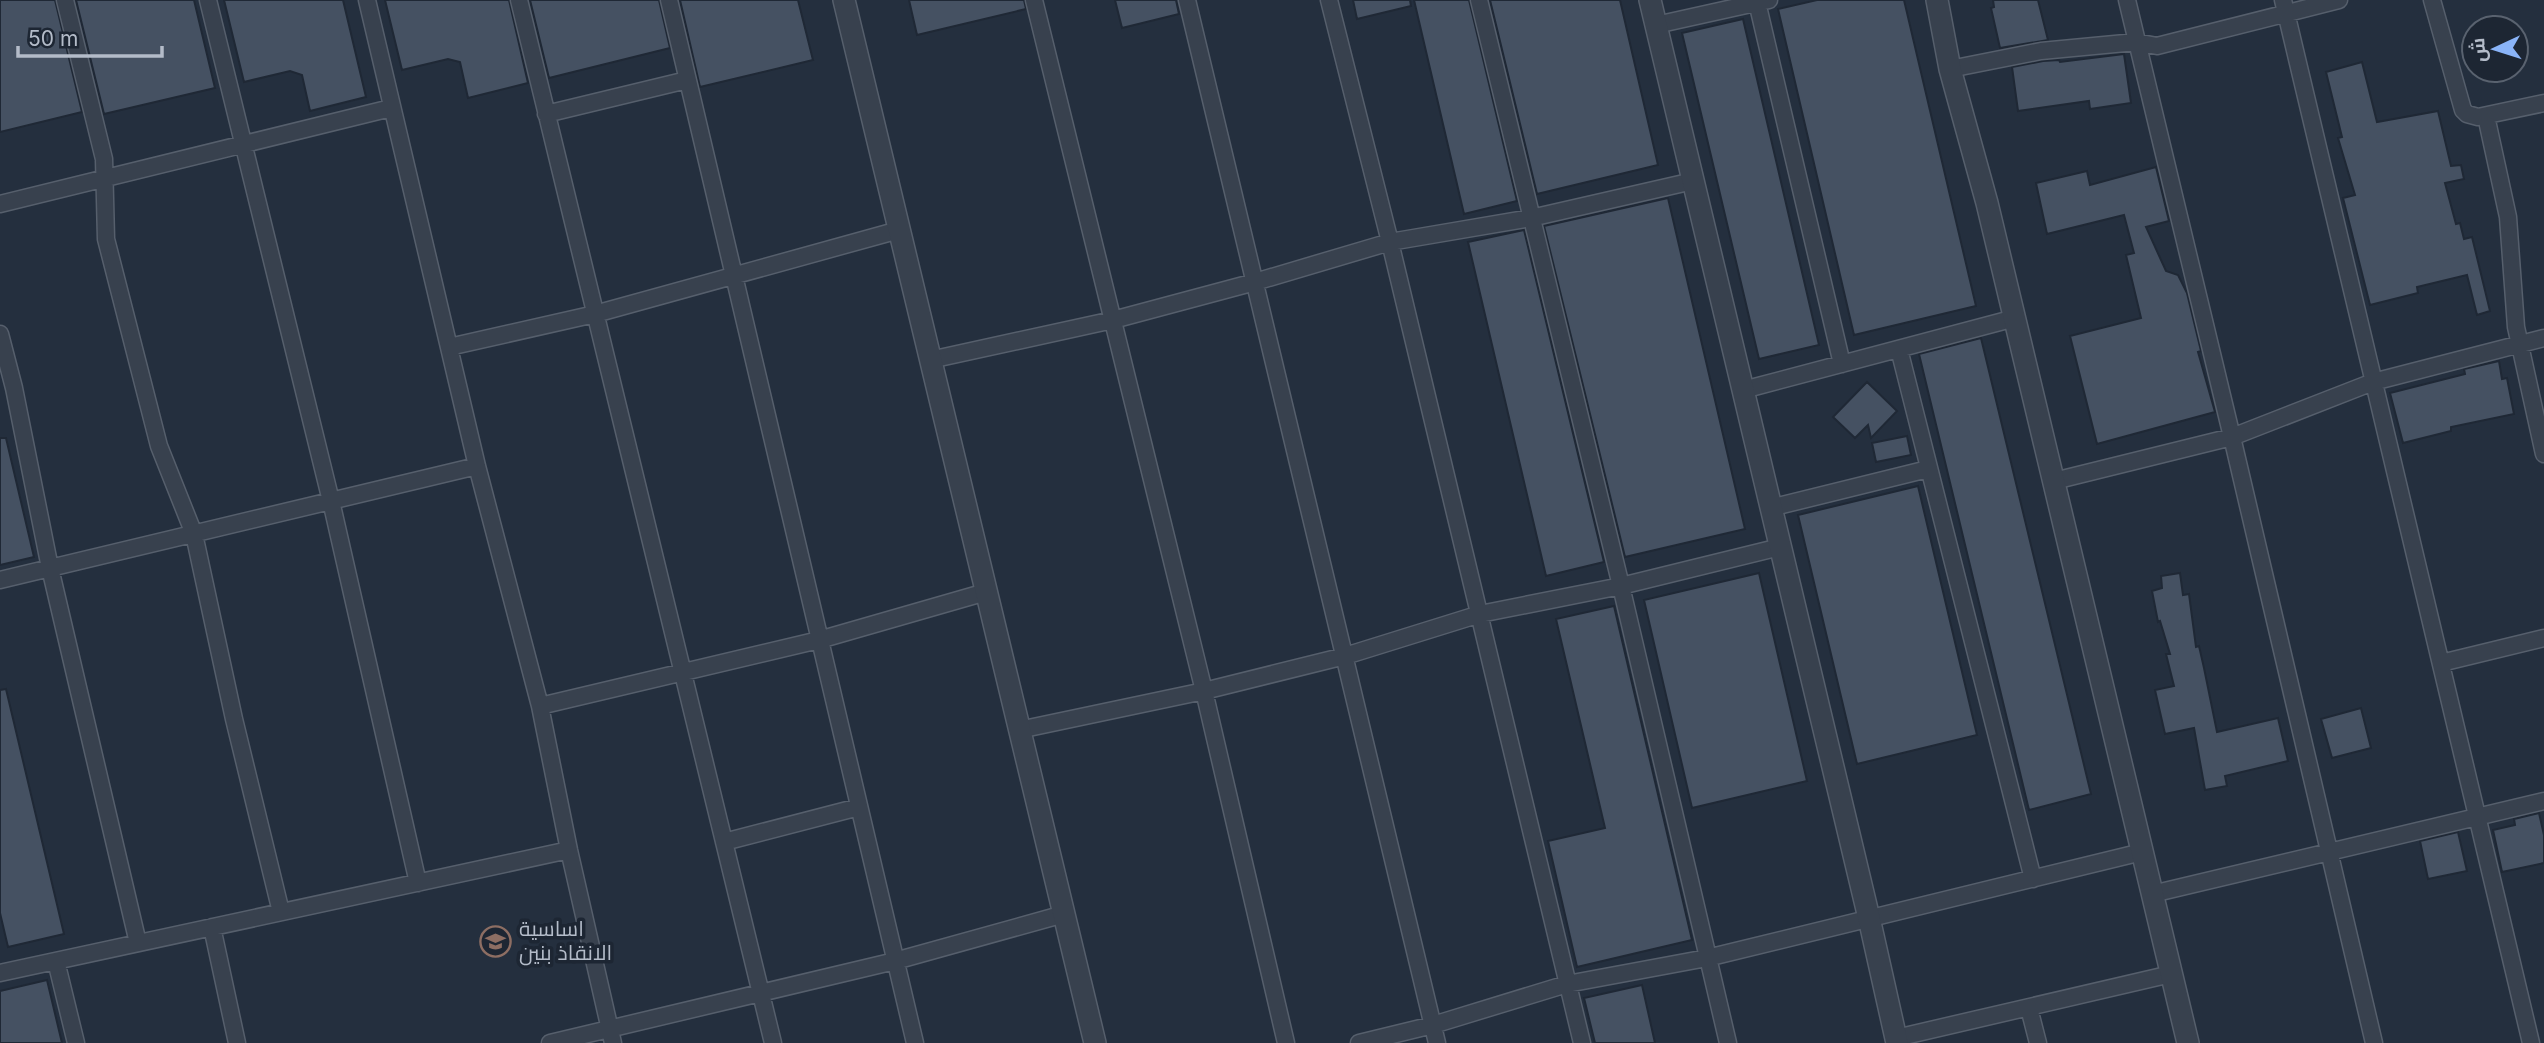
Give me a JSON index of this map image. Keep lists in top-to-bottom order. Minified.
{"places":{"school or university":["اساسية الانقاذ بنين"]},"scale_bar":"50 m","north":"left"}
